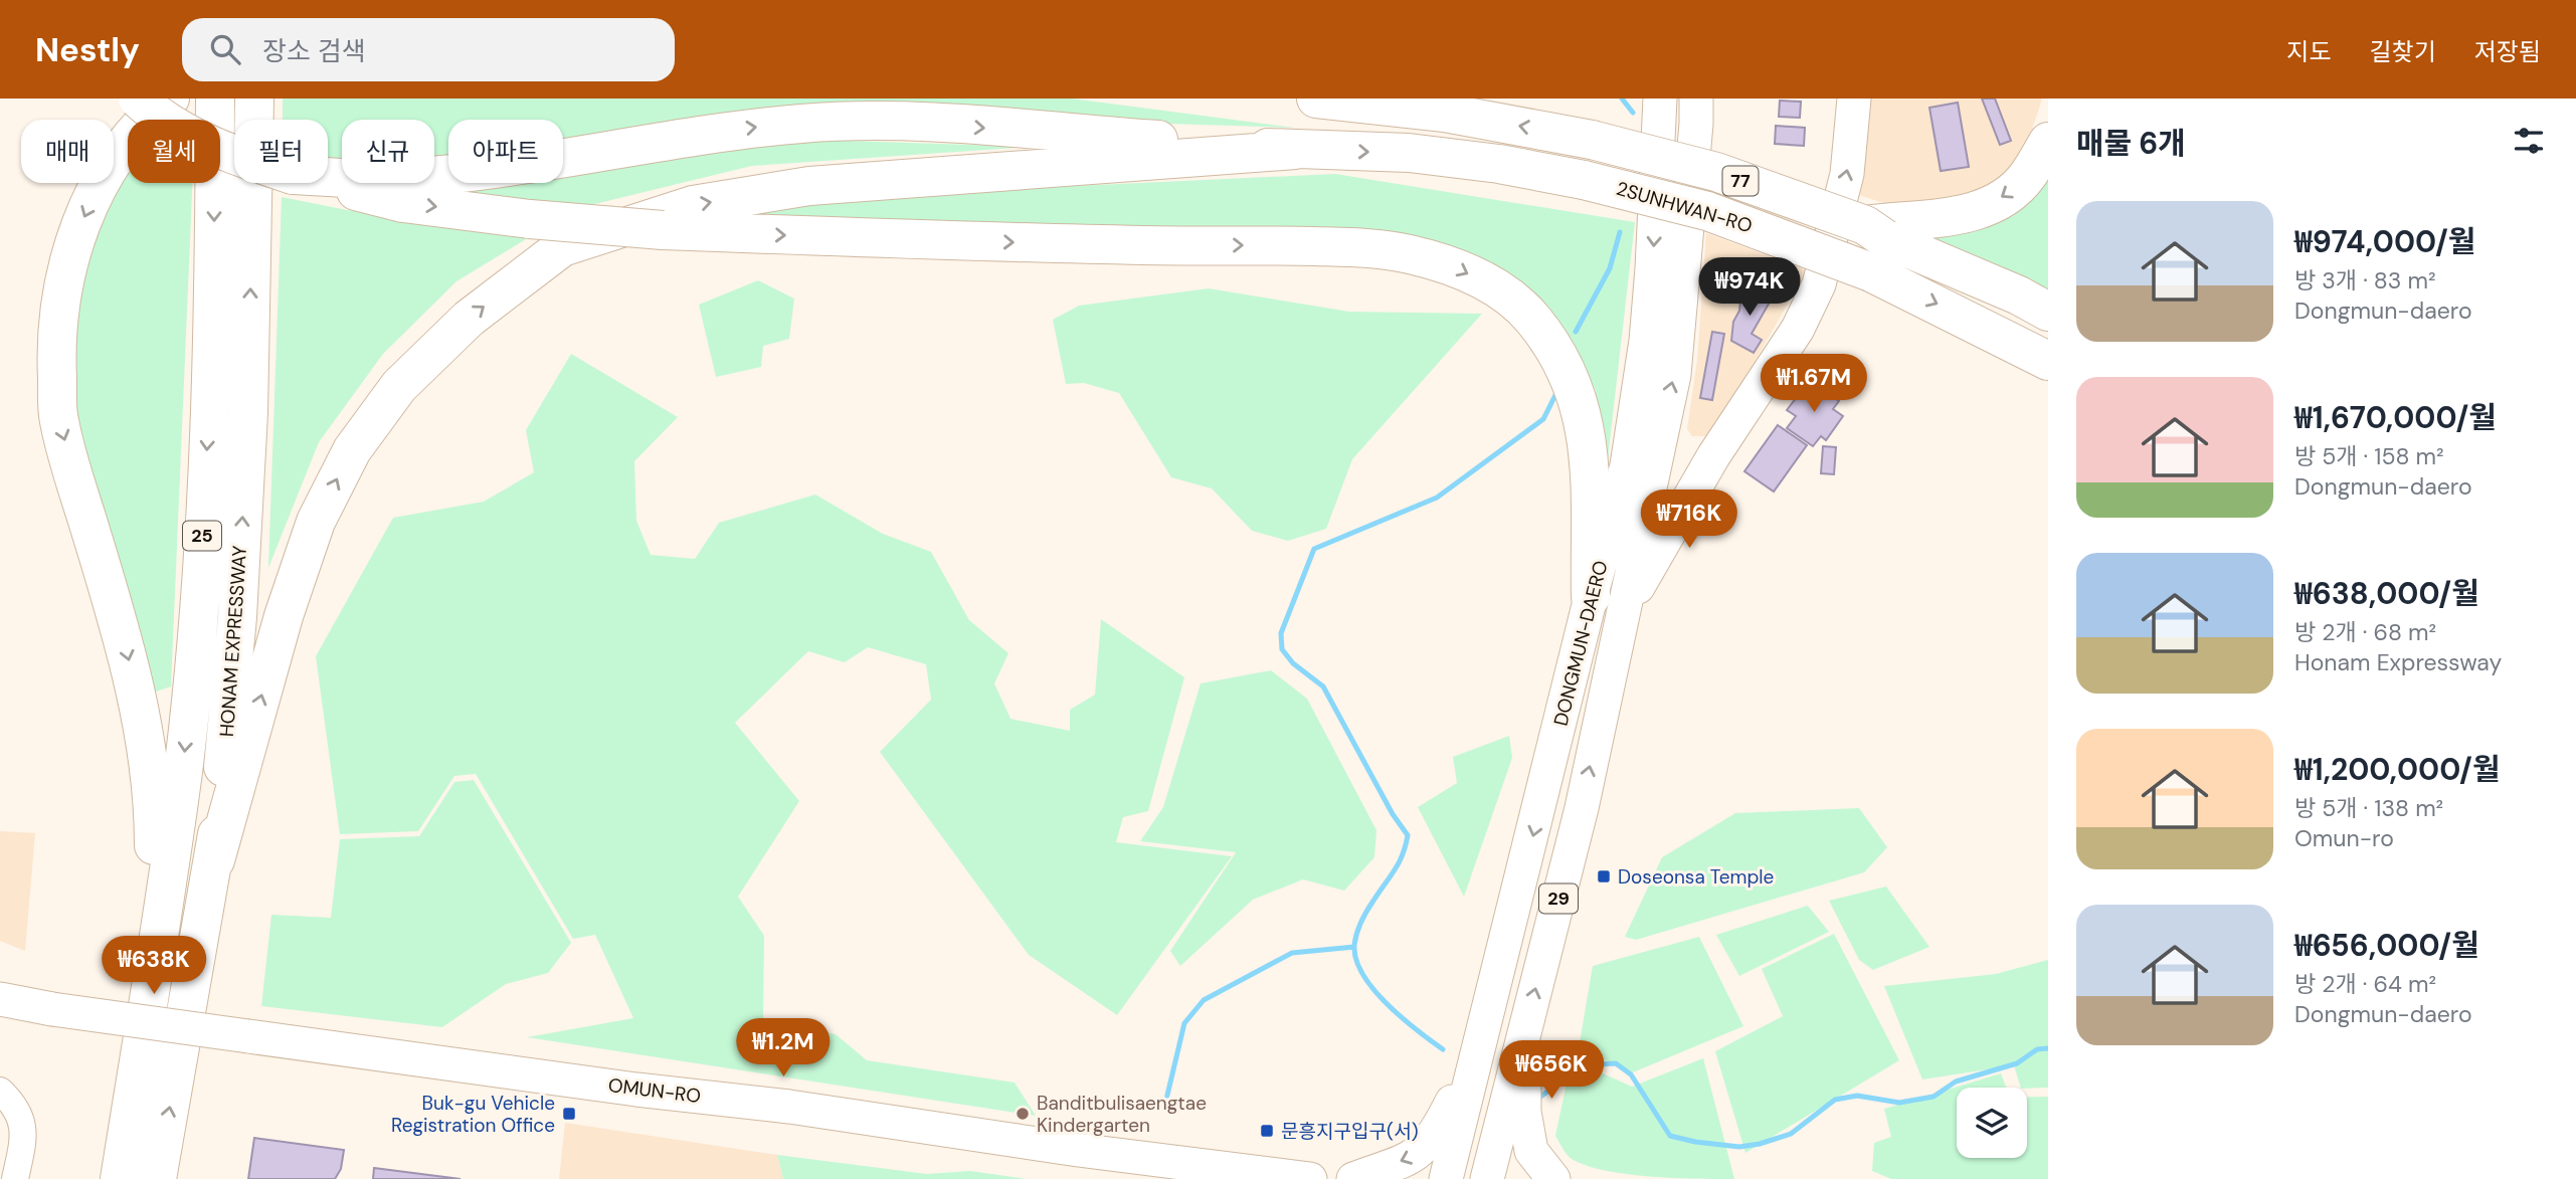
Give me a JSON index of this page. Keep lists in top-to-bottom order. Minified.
{"streets":{"highway":["77","2SUNHWAN-RO","25","HONAM EXPRESSWAY"],"main road":["DONGMUN-DAERO","29","OMUN-RO"]},"places":{"transit":["Doseonsa Temple","Buk-gu Vehicle Registration Office","문흥지구입구(서)"],"other":["Banditbulisaengtae Kindergarten"]},"page":{"header":"Nestly","search":"장소 검색","nav":["지도","길찾기","저장됨"],"heading":"매물 6개","chip":["매매","월세","필터","신규","아파트"],"list":[{"name":"₩974,000/월","note":"방 3개 · 83 m² · Dongmun-daero"},{"name":"₩1,670,000/월","note":"방 5개 · 158 m² · Dongmun-daero"},{"name":"₩638,000/월","note":"방 2개 · 68 m² · Honam Expressway"},{"name":"₩1,200,000/월","note":"방 5개 · 138 m² · Omun-ro"},{"name":"₩656,000/월","note":"방 2개 · 64 m² · Dongmun-daero"}],"price":["₩974K","₩1.67M","₩716K","₩638K","₩1.2M","₩656K"]}}
